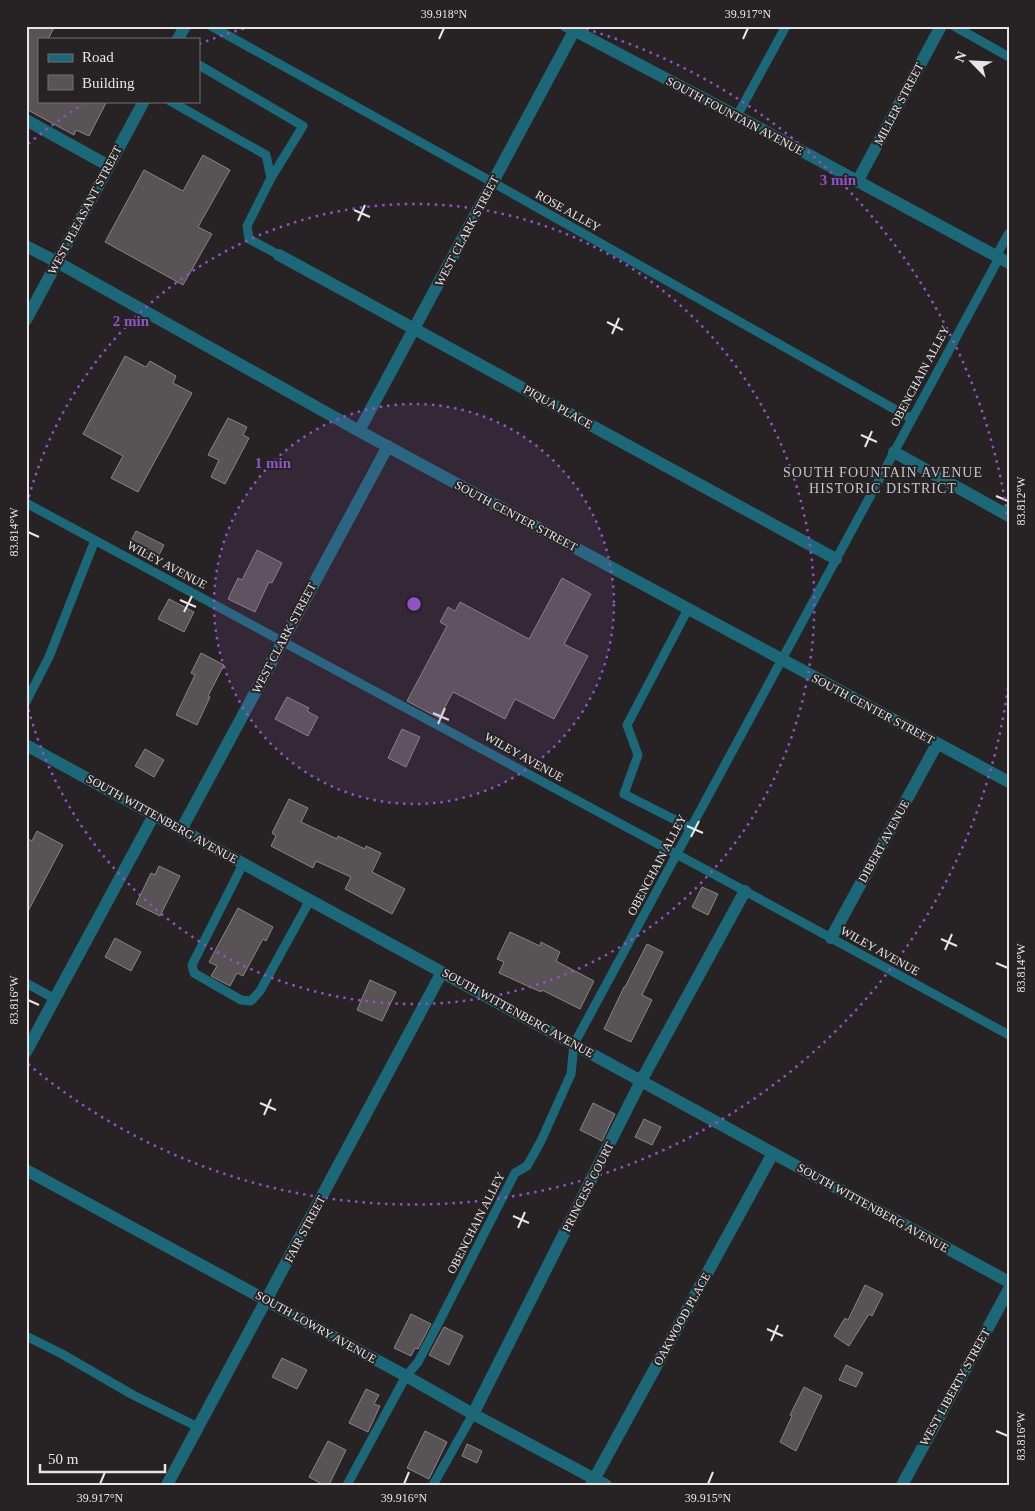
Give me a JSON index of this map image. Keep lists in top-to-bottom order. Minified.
{"streets":{"street":["MILLER STREET","SOUTH FOUNTAIN AVENUE","WEST PLEASANT STREET","WEST CLARK STREET","PIQUA PLACE","SOUTH CENTER STREET","SOUTH WITTENBERG AVENUE","DIBERT AVENUE","PRINCESS COURT","FAIR STREET","OAKWOOD PLACE","SOUTH LOWRY AVENUE","WEST LIBERTY STREET"],"lane":["ROSE ALLEY","OBENCHAIN ALLEY","WILEY AVENUE"]},"crossings":[["MILLER STREET","SOUTH FOUNTAIN AVENUE"],["SOUTH FOUNTAIN AVENUE","WEST CLARK STREET"],["SOUTH FOUNTAIN AVENUE","OBENCHAIN ALLEY"],["WEST PLEASANT STREET","SOUTH CENTER STREET"],["ROSE ALLEY","WEST CLARK STREET"],["ROSE ALLEY","OBENCHAIN ALLEY"],["WEST CLARK STREET","PIQUA PLACE"],["WEST CLARK STREET","SOUTH CENTER STREET"],["WEST CLARK STREET","WILEY AVENUE"],["WEST CLARK STREET","SOUTH WITTENBERG AVENUE"],["OBENCHAIN ALLEY","PIQUA PLACE"],["OBENCHAIN ALLEY","SOUTH CENTER STREET"],["OBENCHAIN ALLEY","WILEY AVENUE"],["OBENCHAIN ALLEY","SOUTH WITTENBERG AVENUE"],["OBENCHAIN ALLEY","SOUTH LOWRY AVENUE"],["SOUTH CENTER STREET","DIBERT AVENUE"],["WILEY AVENUE","DIBERT AVENUE"],["WILEY AVENUE","PRINCESS COURT"],["SOUTH WITTENBERG AVENUE","PRINCESS COURT"],["SOUTH WITTENBERG AVENUE","FAIR STREET"],["SOUTH WITTENBERG AVENUE","OAKWOOD PLACE"],["PRINCESS COURT","SOUTH LOWRY AVENUE"],["FAIR STREET","SOUTH LOWRY AVENUE"],["OAKWOOD PLACE","SOUTH LOWRY AVENUE"]],"districts":["SOUTH FOUNTAIN AVENUE HISTORIC DISTRICT"],"legend":["Road","Building"],"scale_bar":"50 m","north":"top left","coordinates":["39.918°N","39.917°N","83.812°W","83.814°W","83.816°W","39.916°N","39.915°N"],"rings":["3 min","2 min","1 min"]}
